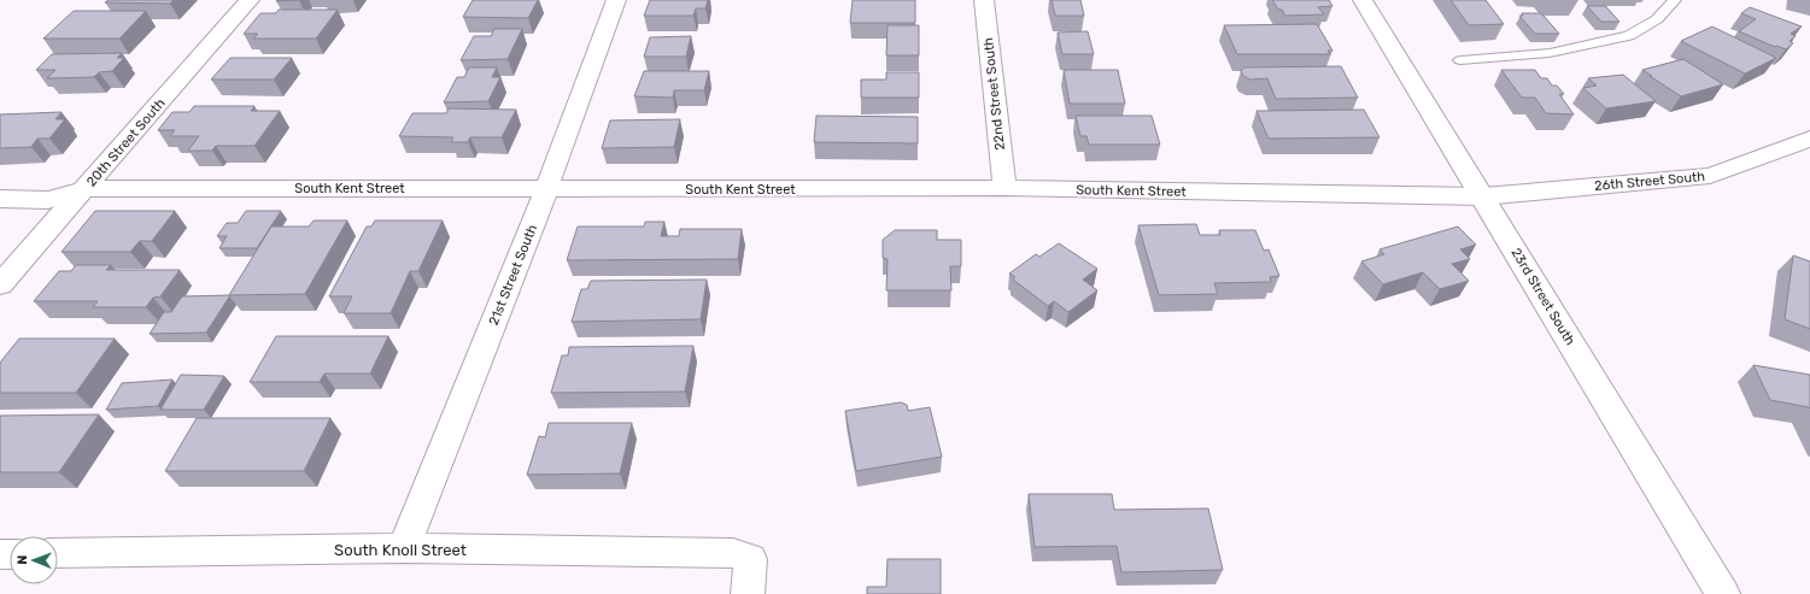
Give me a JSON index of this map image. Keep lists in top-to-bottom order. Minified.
{"streets":{"street":["22nd Street South","20th Street South","26th Street South","South Kent Street","21st Street South","23rd Street South","South Knoll Street"]},"crossings":[["22nd Street South","South Kent Street"],["20th Street South","South Kent Street"],["26th Street South","South Kent Street"],["26th Street South","23rd Street South"],["South Kent Street","21st Street South"],["South Kent Street","23rd Street South"],["21st Street South","South Knoll Street"]],"north":"left"}
